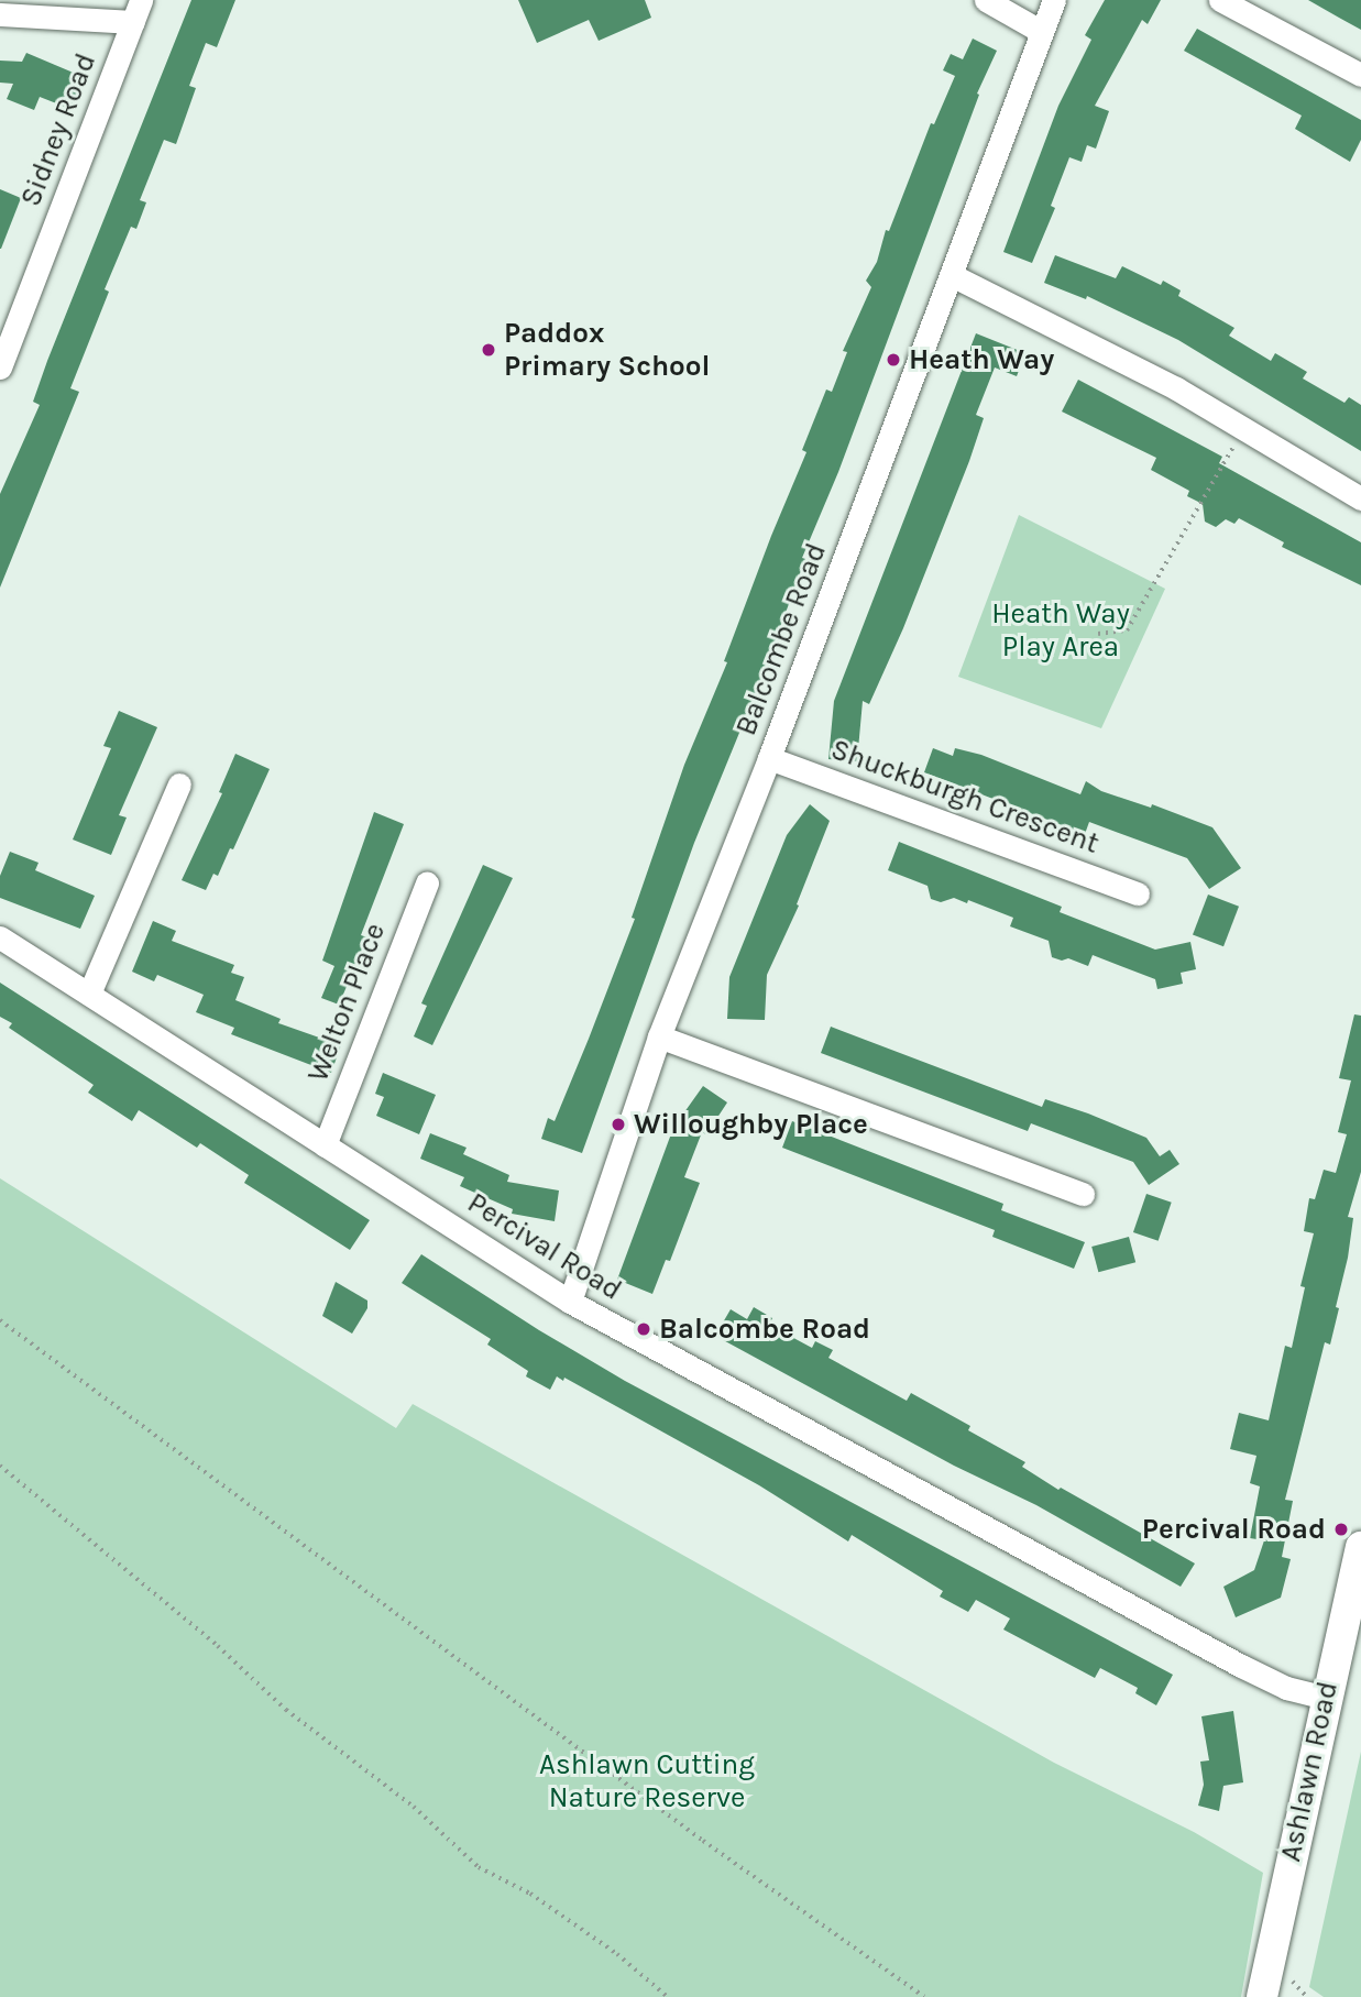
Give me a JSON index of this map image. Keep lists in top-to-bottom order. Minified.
{"streets":{"main road":["Ashlawn Road"],"street":["Sidney Road","Balcombe Road","Shuckburgh Crescent","Welton Place","Percival Road"]},"crossings":[["Balcombe Road","Shuckburgh Crescent"],["Balcombe Road","Percival Road"],["Welton Place","Percival Road"],["Percival Road","Ashlawn Road"]],"parks":["Heath Way Play Area","Ashlawn Cutting Nature Reserve"],"places":["Paddox Primary School","Heath Way","Willoughby Place","Balcombe Road","Percival Road"]}
